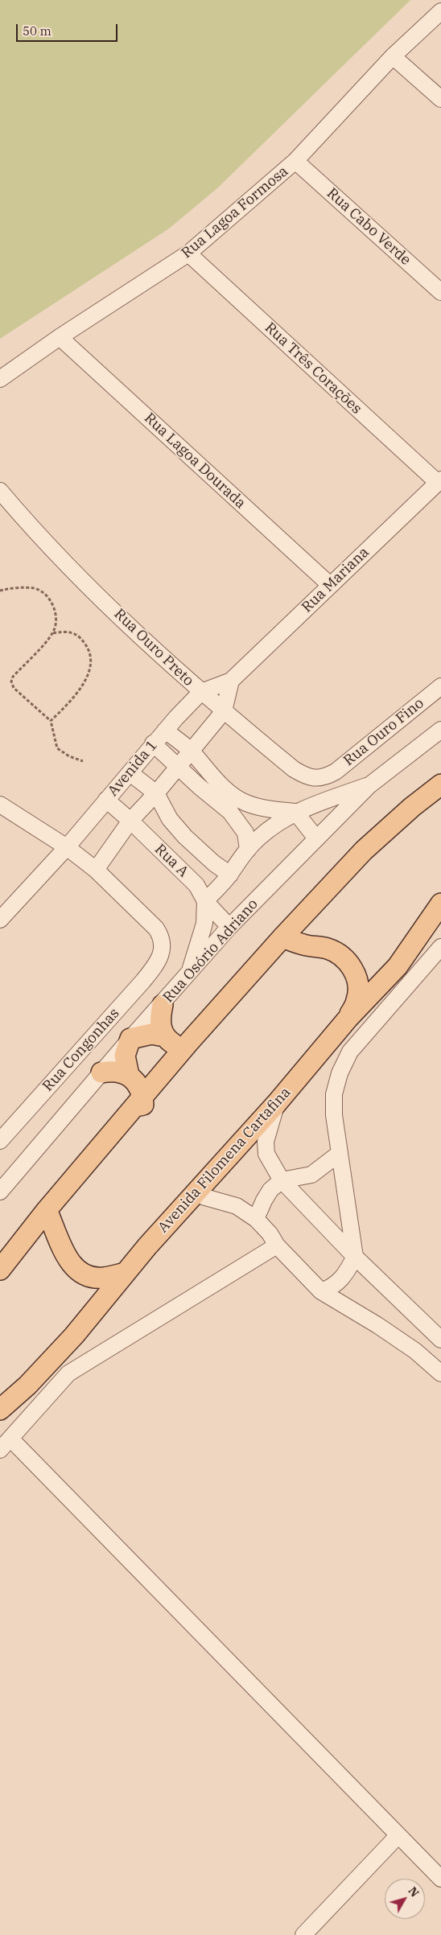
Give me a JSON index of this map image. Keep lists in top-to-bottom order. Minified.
{"streets":{"main road":["Avenida Filomena Cartafina"],"street":["Rua Lagoa Formosa","Rua Cabo Verde","Rua Três Corações","Rua Lagoa Dourada","Rua Mariana","Rua Ouro Preto","Rua Ouro Fino","Avenida 1","Rua A","Rua Osório Adriano","Rua Congonhas"]},"crossings":[["Rua Lagoa Formosa","Rua Cabo Verde"],["Rua Lagoa Formosa","Rua Três Corações"],["Rua Lagoa Formosa","Rua Lagoa Dourada"],["Rua Três Corações","Rua Mariana"],["Rua Lagoa Dourada","Rua Mariana"],["Rua Mariana","Rua Ouro Preto"],["Rua Mariana","Avenida 1"],["Rua Ouro Preto","Rua Ouro Fino"],["Rua Ouro Preto","Avenida 1"],["Avenida 1","Rua A"],["Rua A","Rua Osório Adriano"]],"scale_bar":"50 m","north":"top right"}
